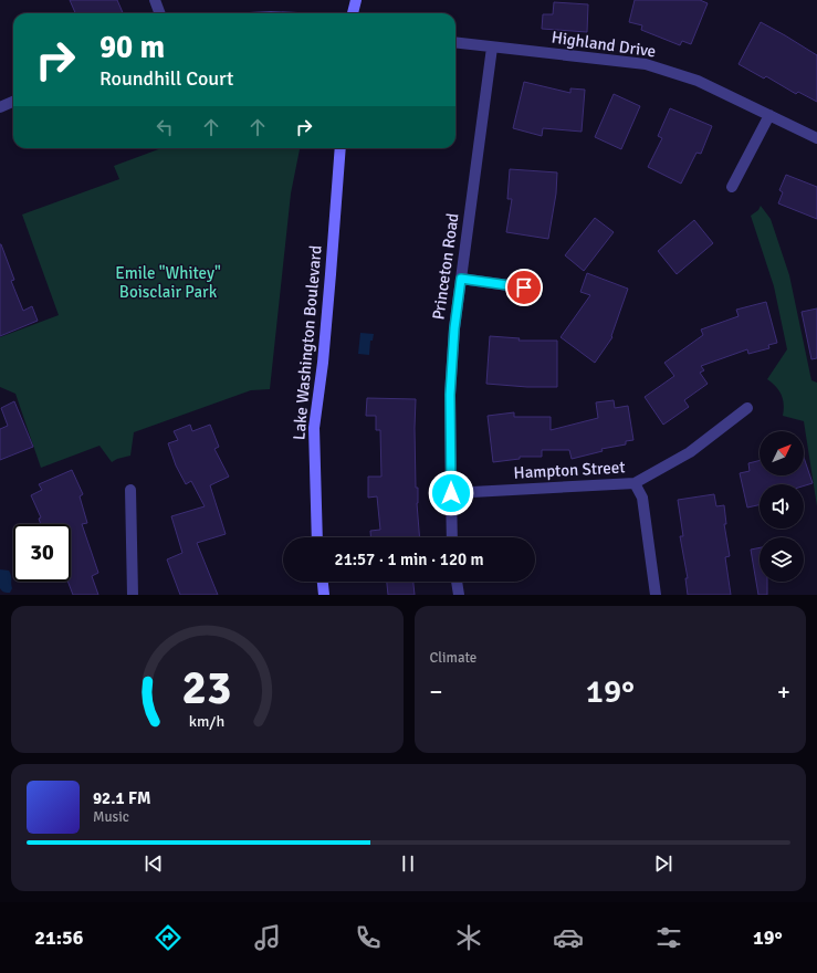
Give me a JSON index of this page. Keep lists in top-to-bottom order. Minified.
{"streets":{"street":["Highland Drive","Princeton Road","Lake Washington Boulevard","Hampton Street"]},"crossings":[["Highland Drive","Princeton Road"],["Princeton Road","Hampton Street"]],"parks":["Emile \"Whitey\" Boisclair Park"],"north":"top right","page":{"turn":["90 m","Roundhill Court"],"limit":"30","trip":"21:57 · 1 min · 120 m","tile":"Climate","heat":["−","19°","+"],"song":["92.1 FM","Music"],"tabs":["21:56","19°"],"gauge":["23","km/h"]}}
